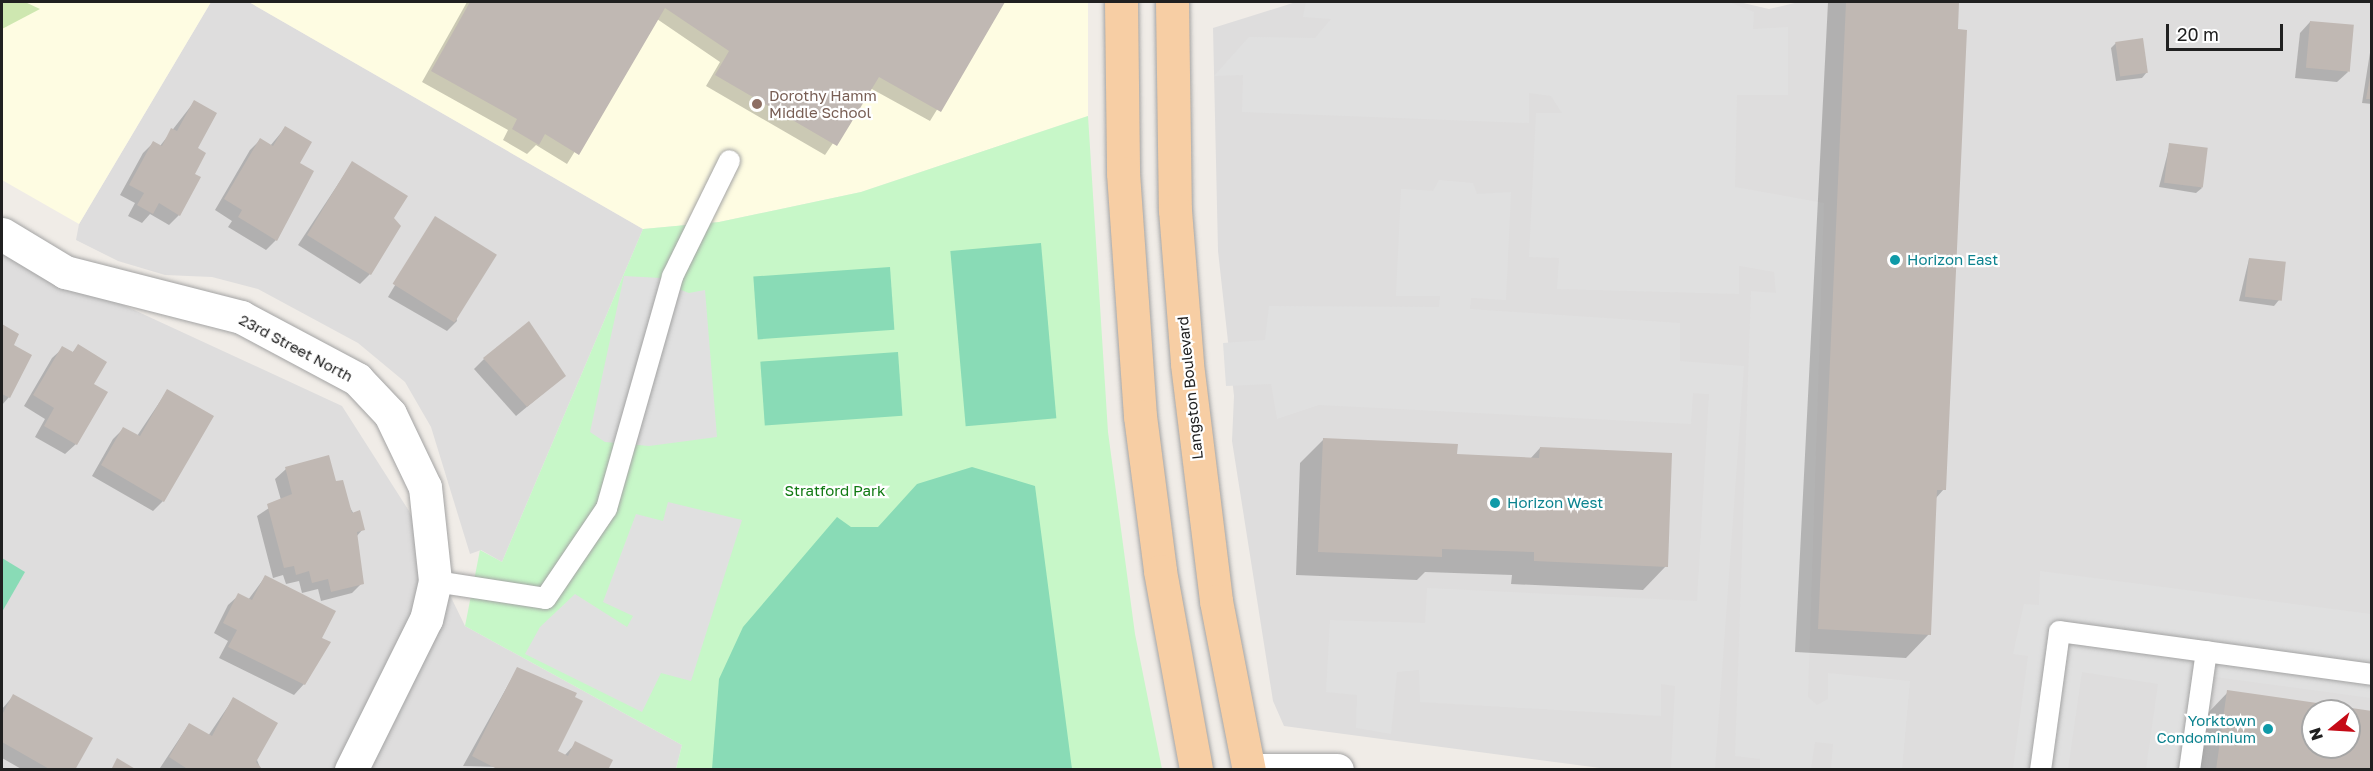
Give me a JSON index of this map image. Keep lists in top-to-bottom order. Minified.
{"streets":{"main road":["Langston Boulevard"],"street":["23rd Street North"]},"parks":["Stratford Park"],"places":["Dorothy Hamm Middle School","Horizon East","Horizon West","Yorktown Condominium"],"scale_bar":"20 m","north":"left"}
